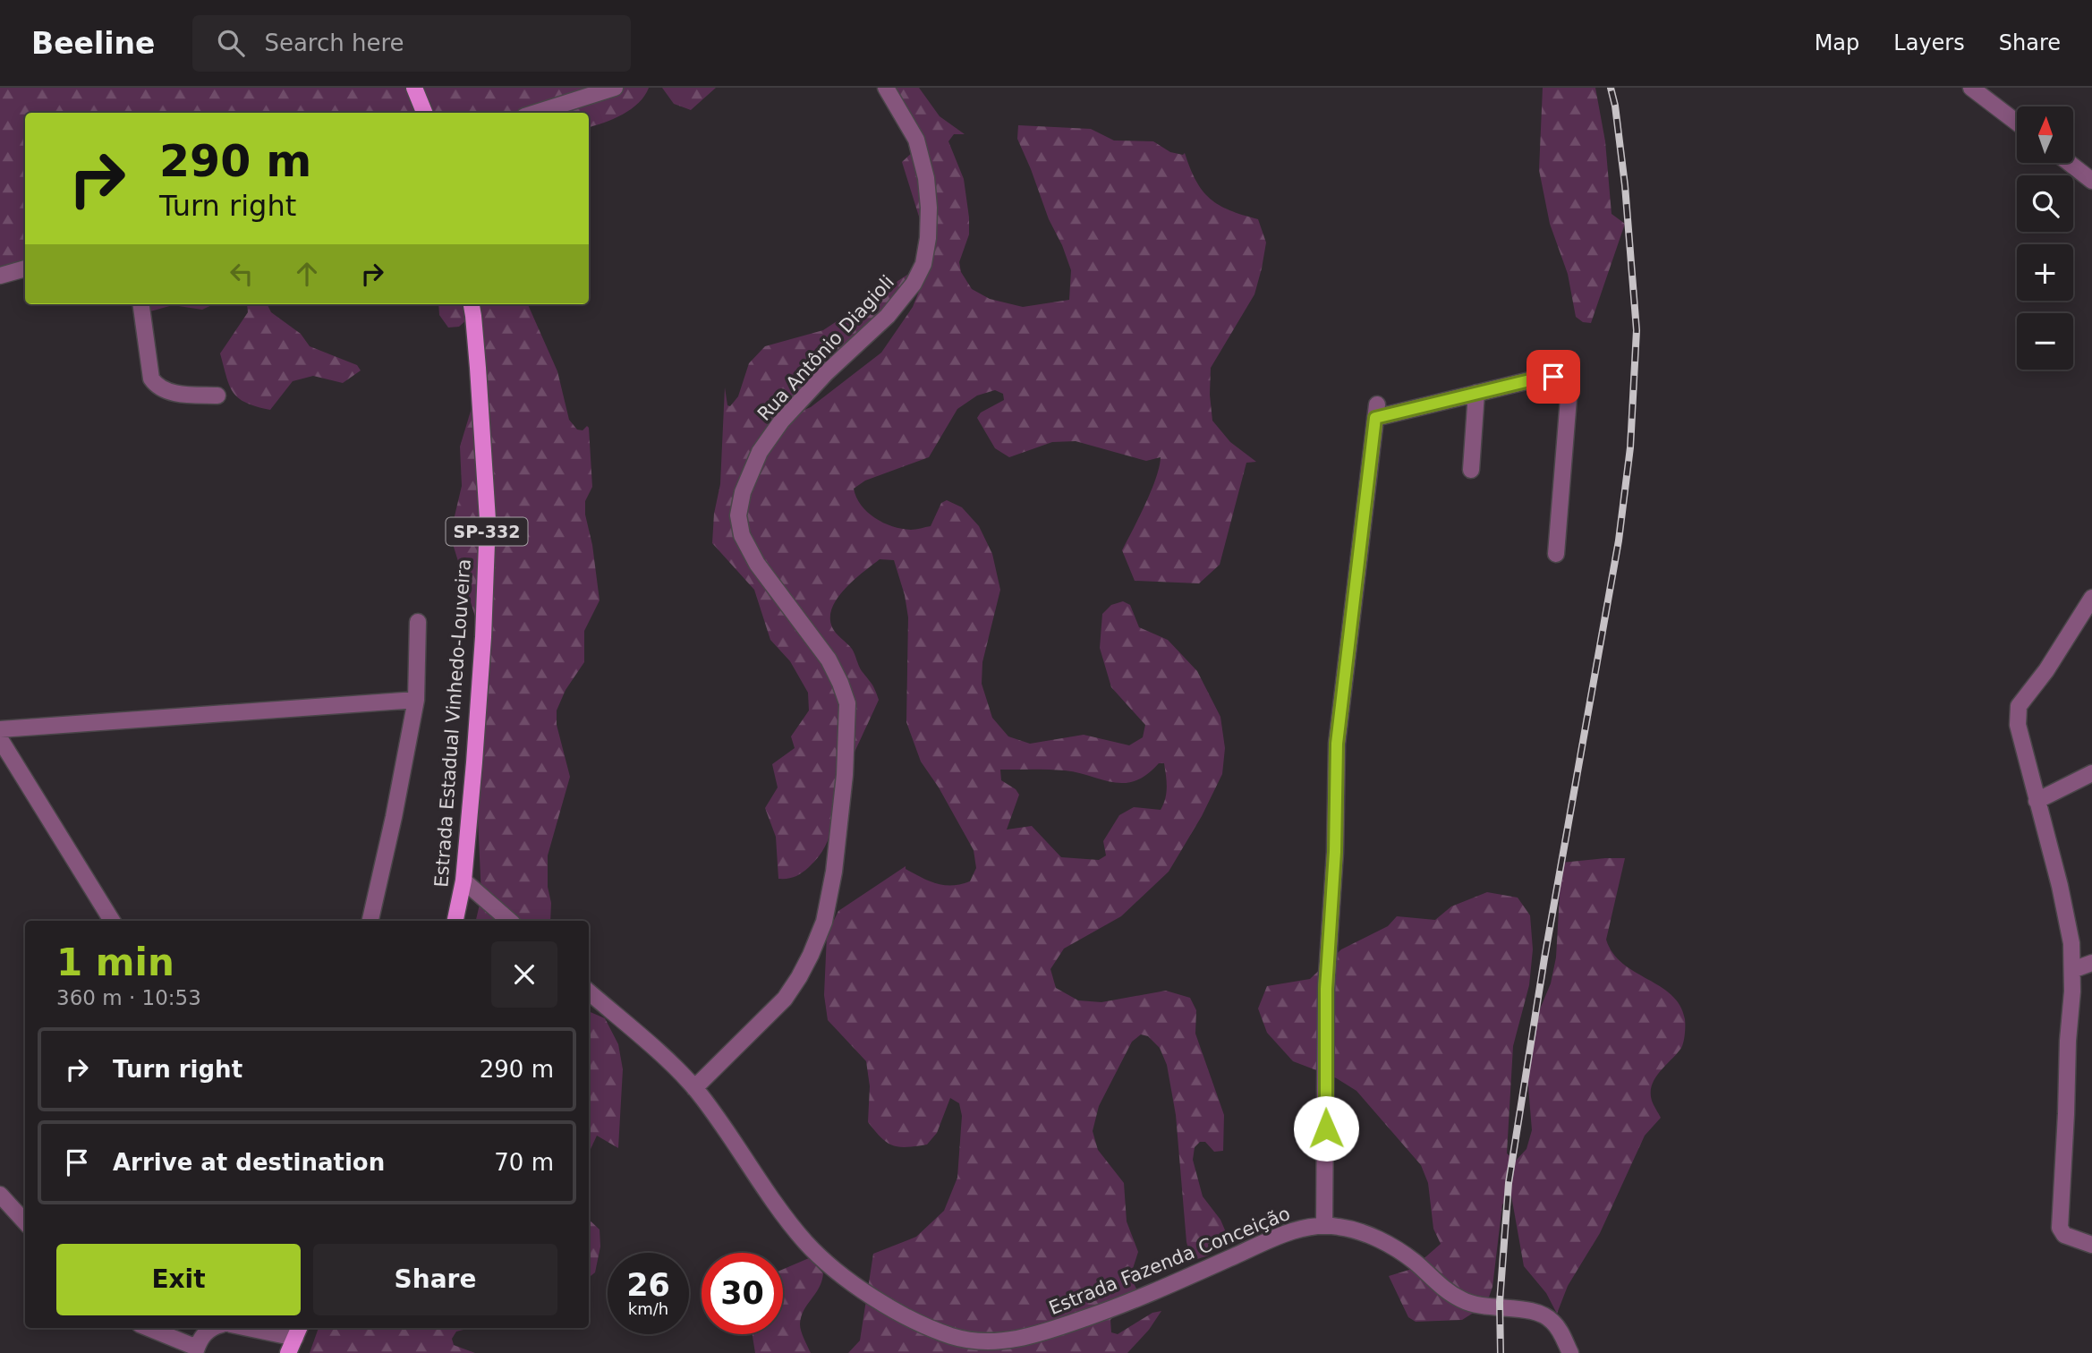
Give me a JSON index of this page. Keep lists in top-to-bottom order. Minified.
{"streets":{"main road":["SP-332","Estrada Estadual Vinhedo-Louveira"],"street":["Rua Antônio Diagioli","Estrada Fazenda Conceição"]},"crossings":[["Rua Antônio Diagioli","Estrada Fazenda Conceição"]],"north":"top","page":{"header":"Beeline","search":"Search here","nav":["Map","Layers","Share"],"map_buttons":["+","−"],"turn":["290 m","Turn right"],"heading":["1 min","360 m · 10:53"],"list":[{"name":"Turn right","value":"290 m"},{"name":"Arrive at destination","value":"70 m"}],"buttons":["Exit","Share"],"speed":"26 km/h","limit":"30"}}
